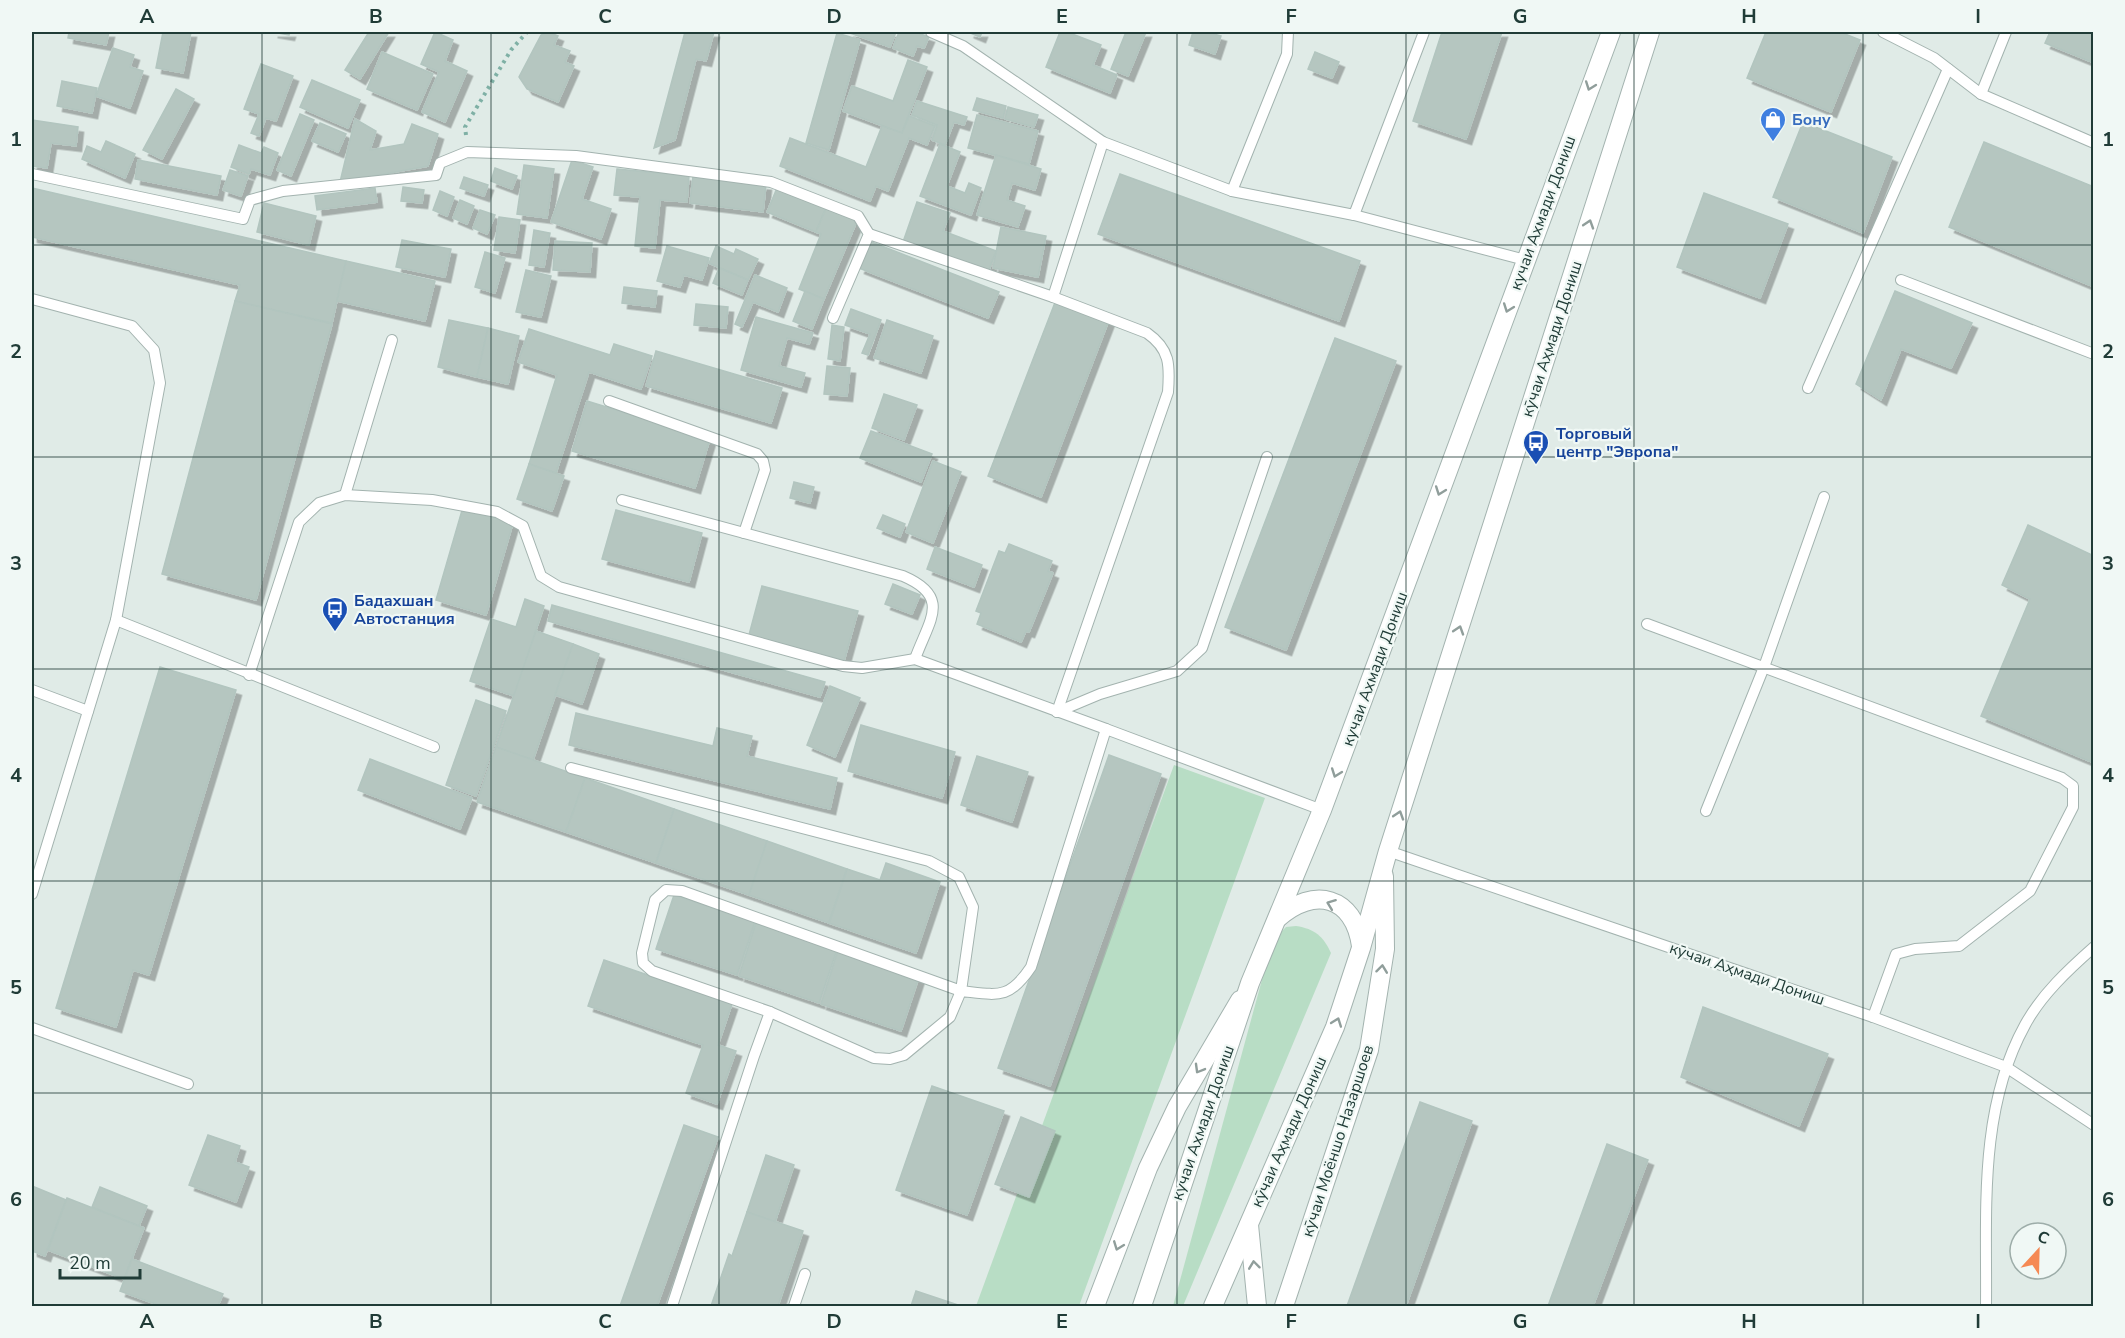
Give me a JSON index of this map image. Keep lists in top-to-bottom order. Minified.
{"streets":{"street":["кучаи Ахмади Дониш","кӯчаи Аҳмади Дониш","кӯчаи Моёншо Назаршоев"]},"crossings":[["кӯчаи Аҳмади Дониш","кӯчаи Моёншо Назаршоев"]],"one_way":["кучаи Ахмади Дониш","кӯчаи Аҳмади Дониш"],"places":{"shop":["Бону"],"bus stop":["Торговый центр \"Эвропа\"","Бадахшан Автостанция"]},"scale_bar":"20 m","north":"top","grid":{"columns":["A","B","C","D","E","F","G","H","I"],"rows":["1","2","3","4","5","6"]}}
